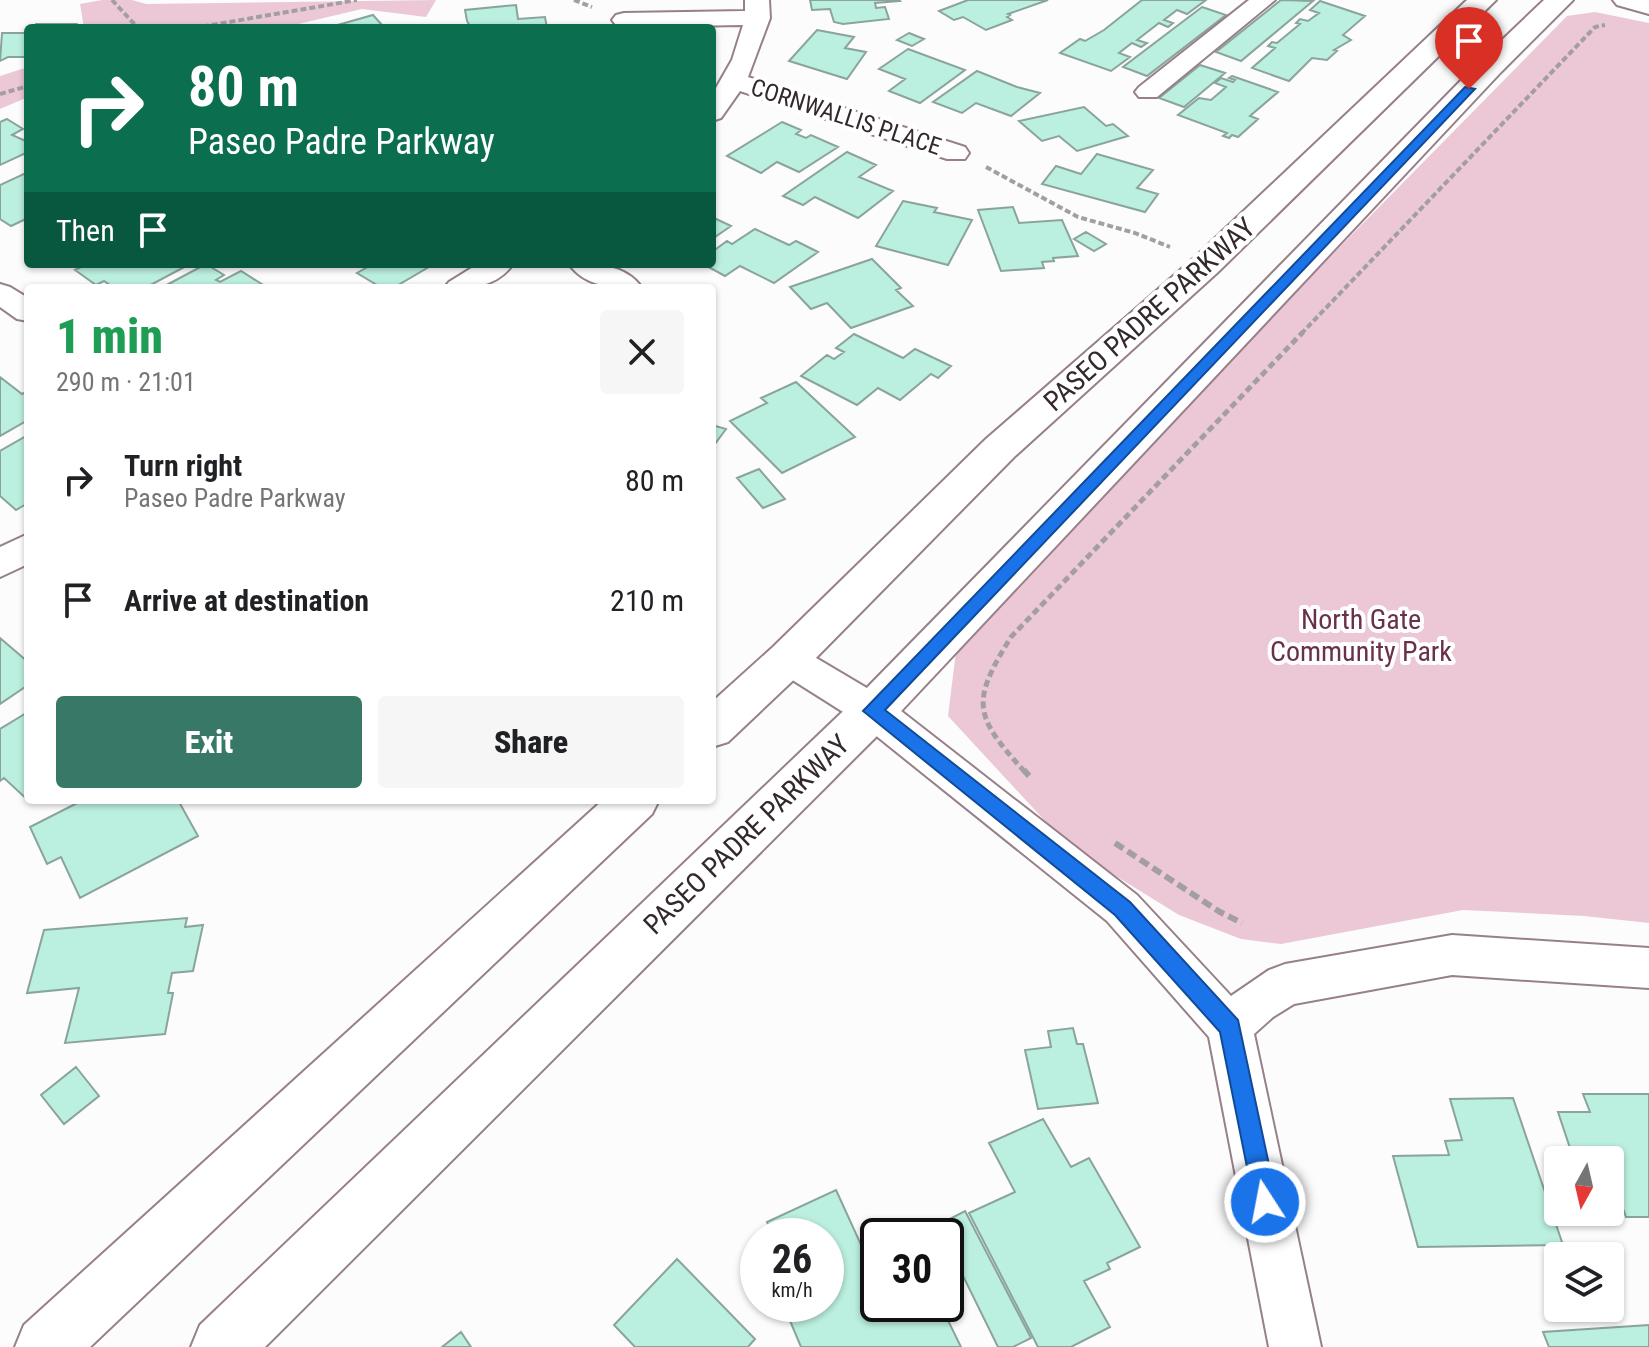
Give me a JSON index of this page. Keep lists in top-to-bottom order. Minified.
{"streets":{"main road":["PASEO PADRE PARKWAY"],"street":["CORNWALLIS PLACE"]},"parks":["North Gate Community Park"],"north":"bottom","page":{"turn":["80 m","Paseo Padre Parkway"],"then":"Then","heading":["1 min","290 m · 21:01"],"list":[{"name":"Turn right","note":"Paseo Padre Parkway","value":"80 m"},{"name":"Arrive at destination","value":"210 m"}],"buttons":["Exit","Share"],"speed":"26 km/h","limit":"30"}}
